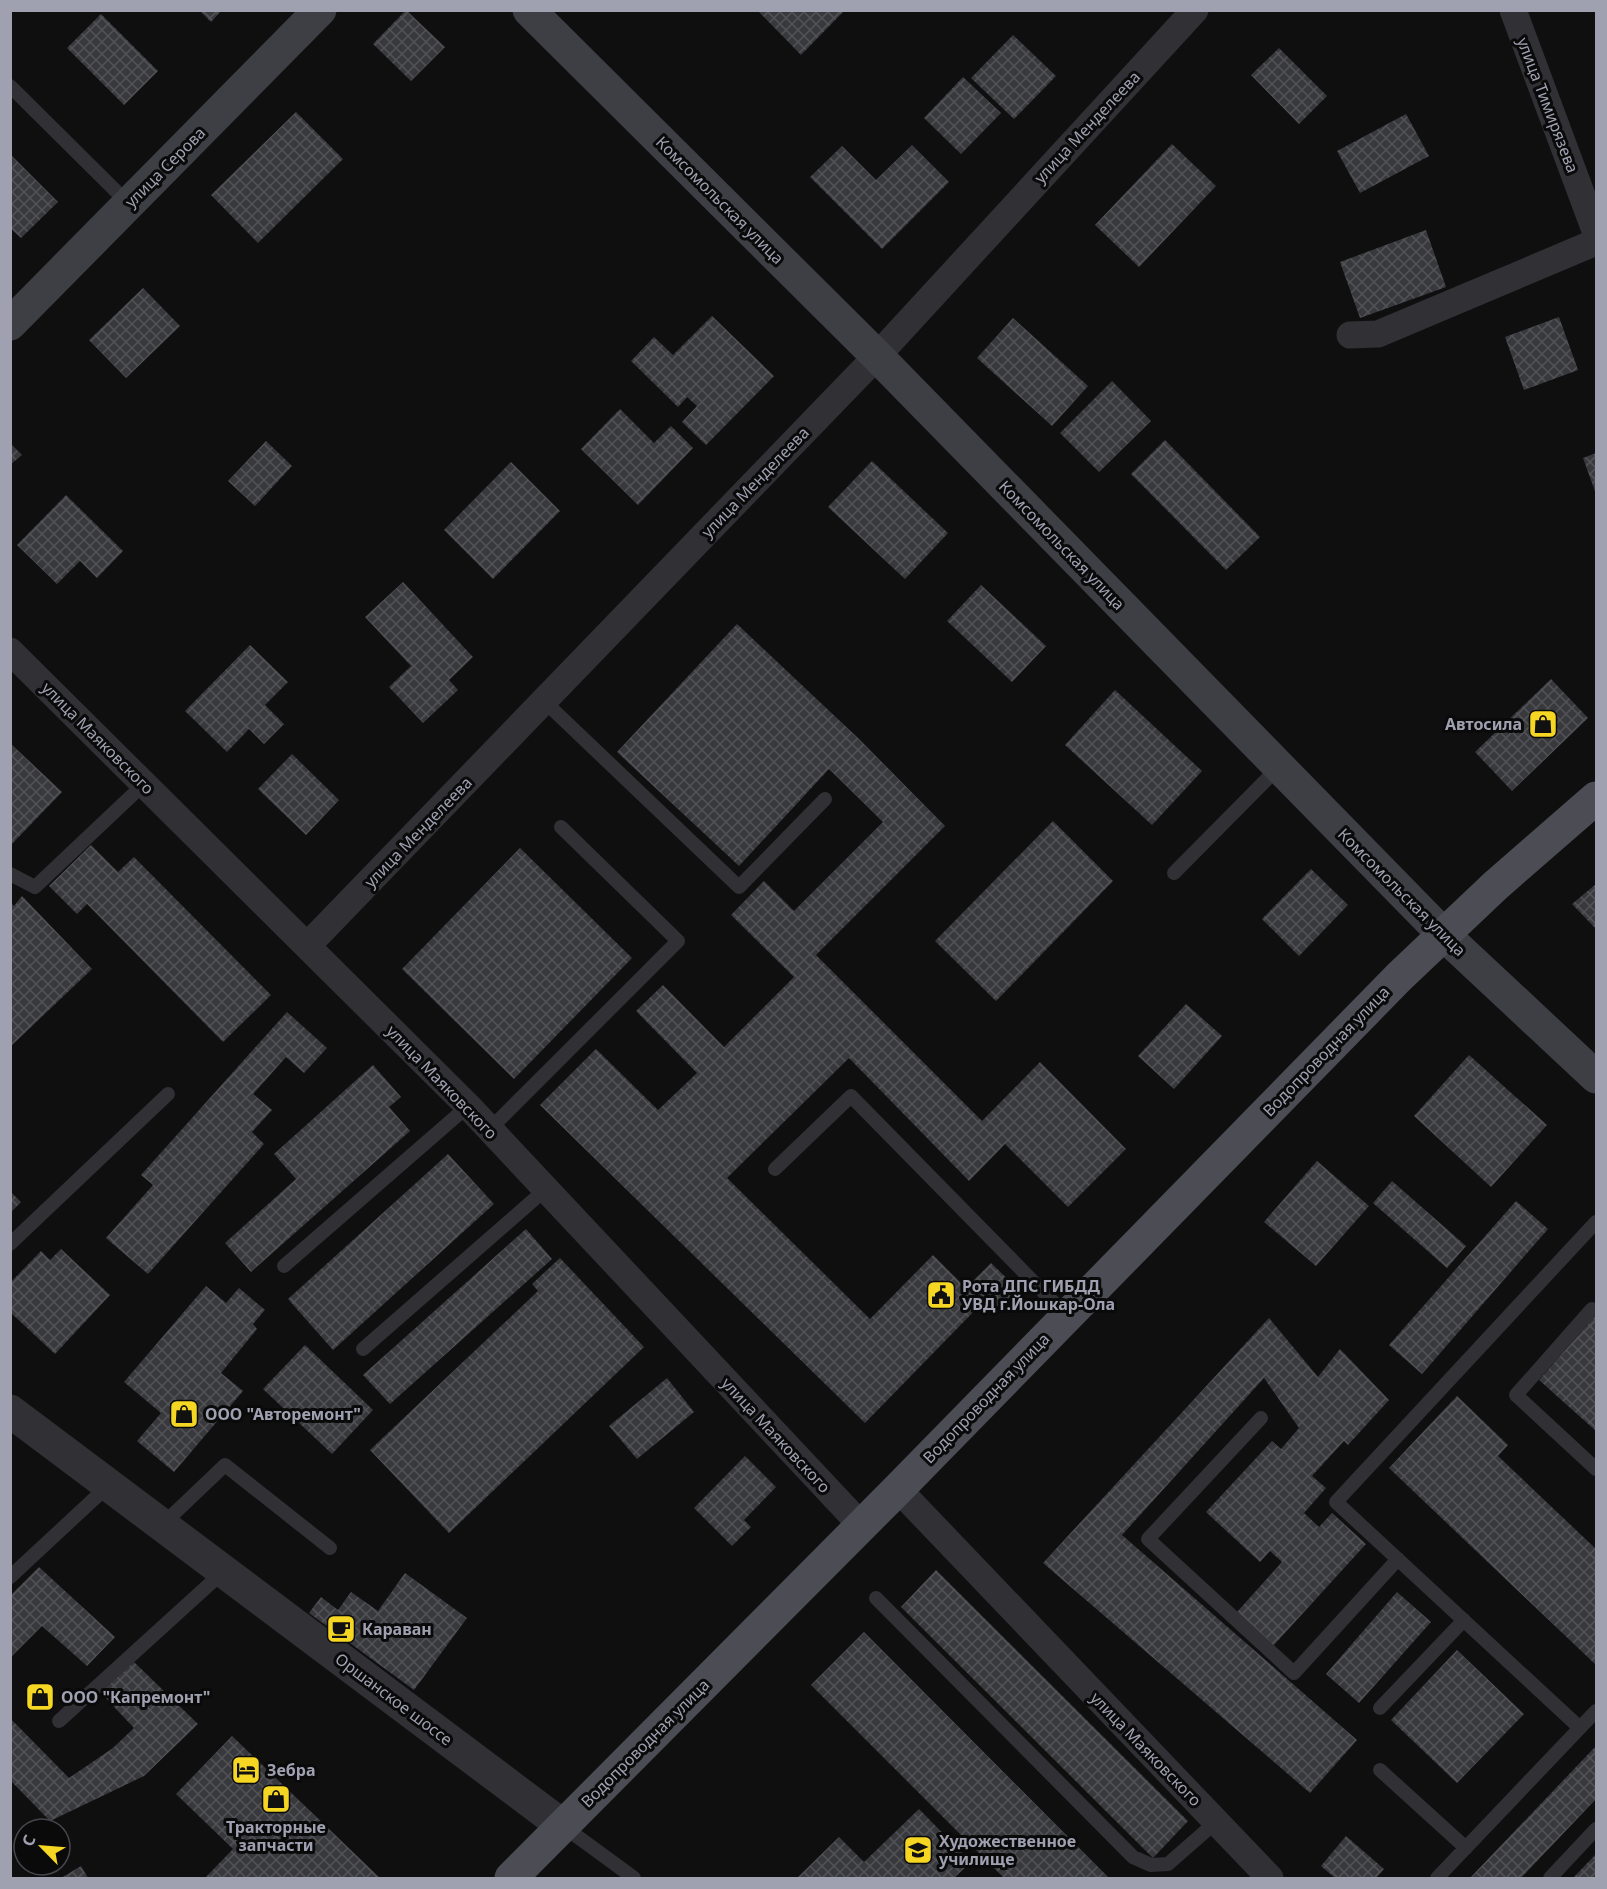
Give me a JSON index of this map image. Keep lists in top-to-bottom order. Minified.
{"streets":{"main road":["улица Серова","Комсомольская улица","Водопроводная улица"],"street":["улица Тимирязева","улица Менделеева","улица Маяковского","Оршанское шоссе"]},"crossings":[["улица Менделеева","Комсомольская улица"],["улица Менделеева","улица Маяковского"],["Комсомольская улица","Водопроводная улица"],["улица Маяковского","Водопроводная улица"],["Водопроводная улица","Оршанское шоссе"]],"places":{"shop":["Автосила","ООО \"Авторемонт\"","ООО \"Капремонт\"","Тракторные запчасти"],"public building":["Рота ДПС ГИБДД УВД г.Йошкар-Ола"],"cafe":["Караван"],"hotel":["Зебра"],"school or university":["Художественное училище"]},"north":"top left"}
